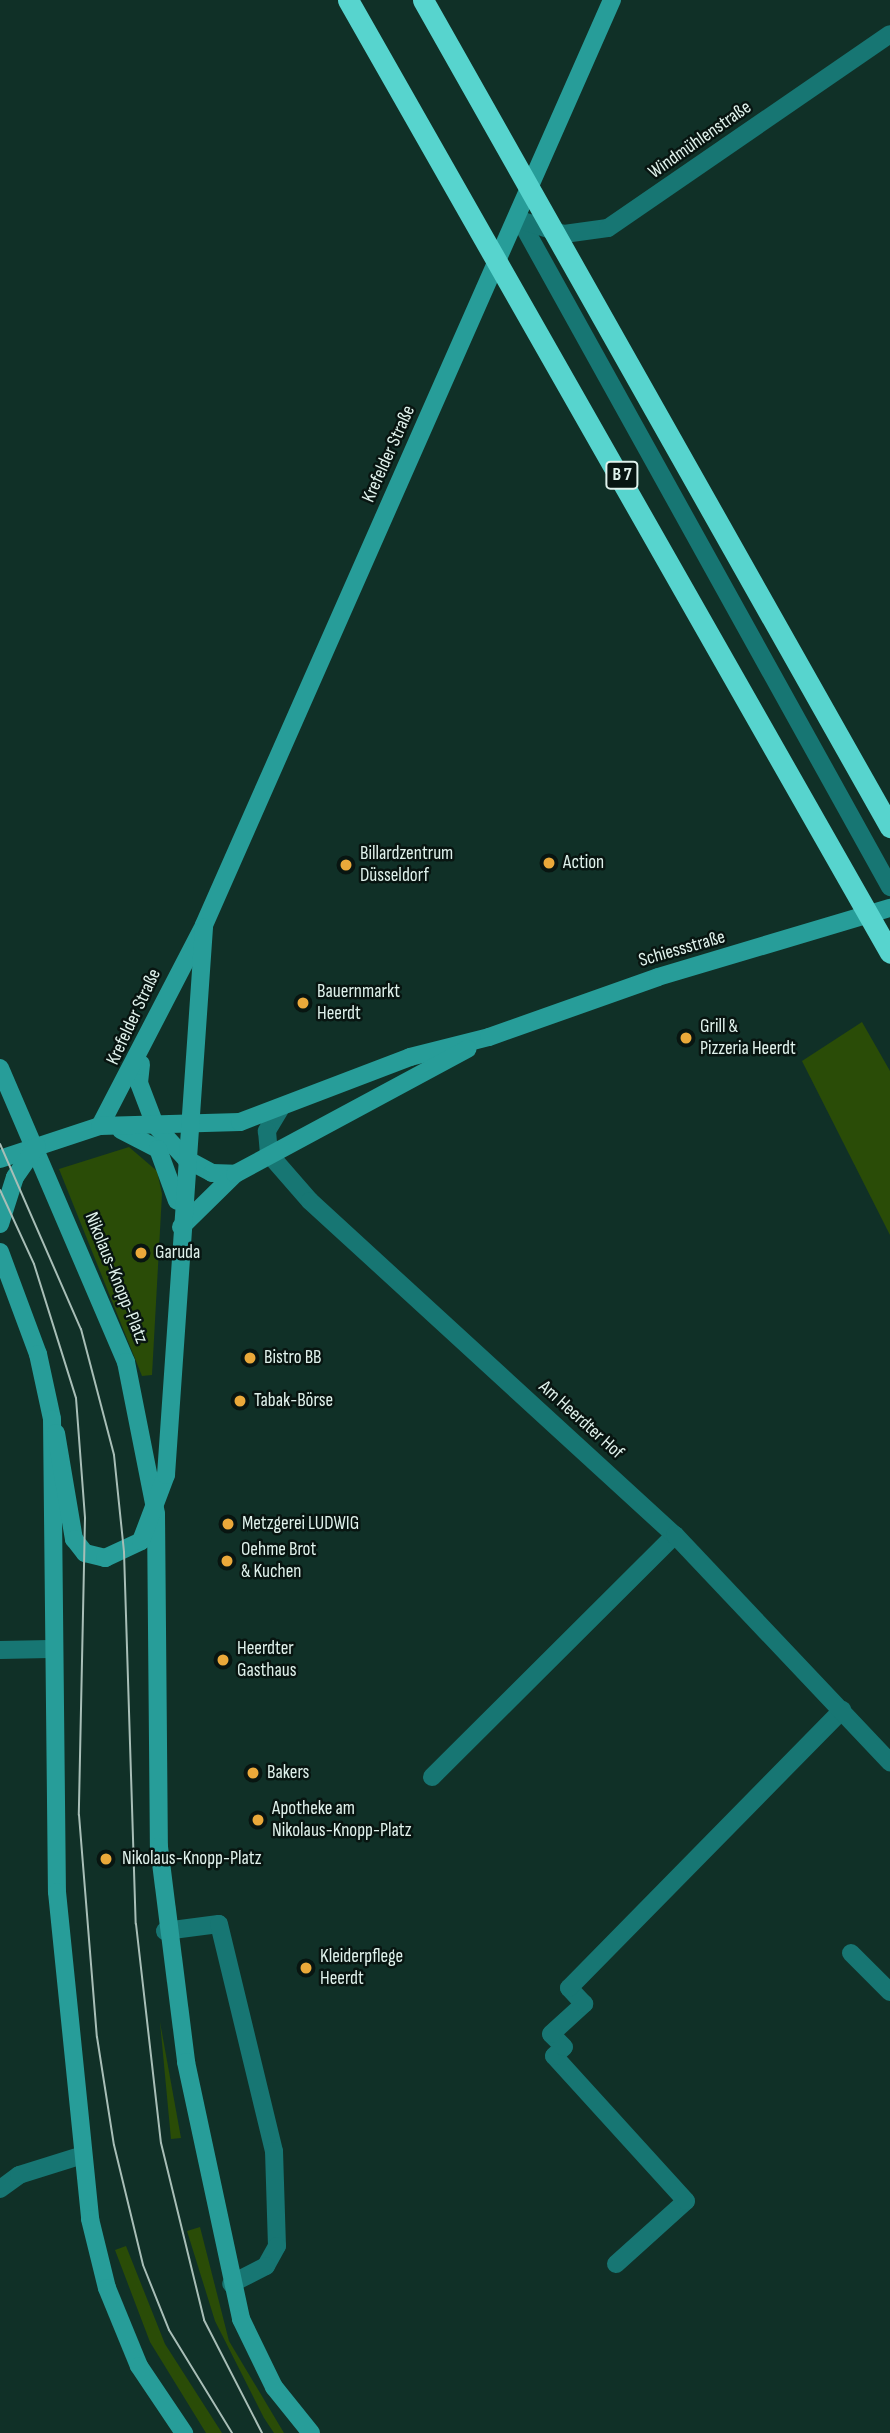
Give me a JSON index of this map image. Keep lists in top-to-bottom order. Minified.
{"streets":{"highway":["B 7"],"main road":["Krefelder Straße","Schiessstraße","Nikolaus-Knopp-Platz"],"street":["Windmühlenstraße","Am Heerdter Hof"]},"crossings":[["Windmühlenstraße","Krefelder Straße"],["Krefelder Straße","Schiessstraße"],["Krefelder Straße","Nikolaus-Knopp-Platz"],["Schiessstraße","Nikolaus-Knopp-Platz"],["Schiessstraße","Am Heerdter Hof"]],"places":["Action","Billardzentrum Düsseldorf","Bauernmarkt Heerdt","Grill & Pizzeria Heerdt","Garuda","Bistro BB","Tabak-Börse","Metzgerei LUDWIG","Oehme Brot & Kuchen","Heerdter Gasthaus","Bakers","Apotheke am Nikolaus-Knopp-Platz","Nikolaus-Knopp-Platz","Kleiderpflege Heerdt"]}
